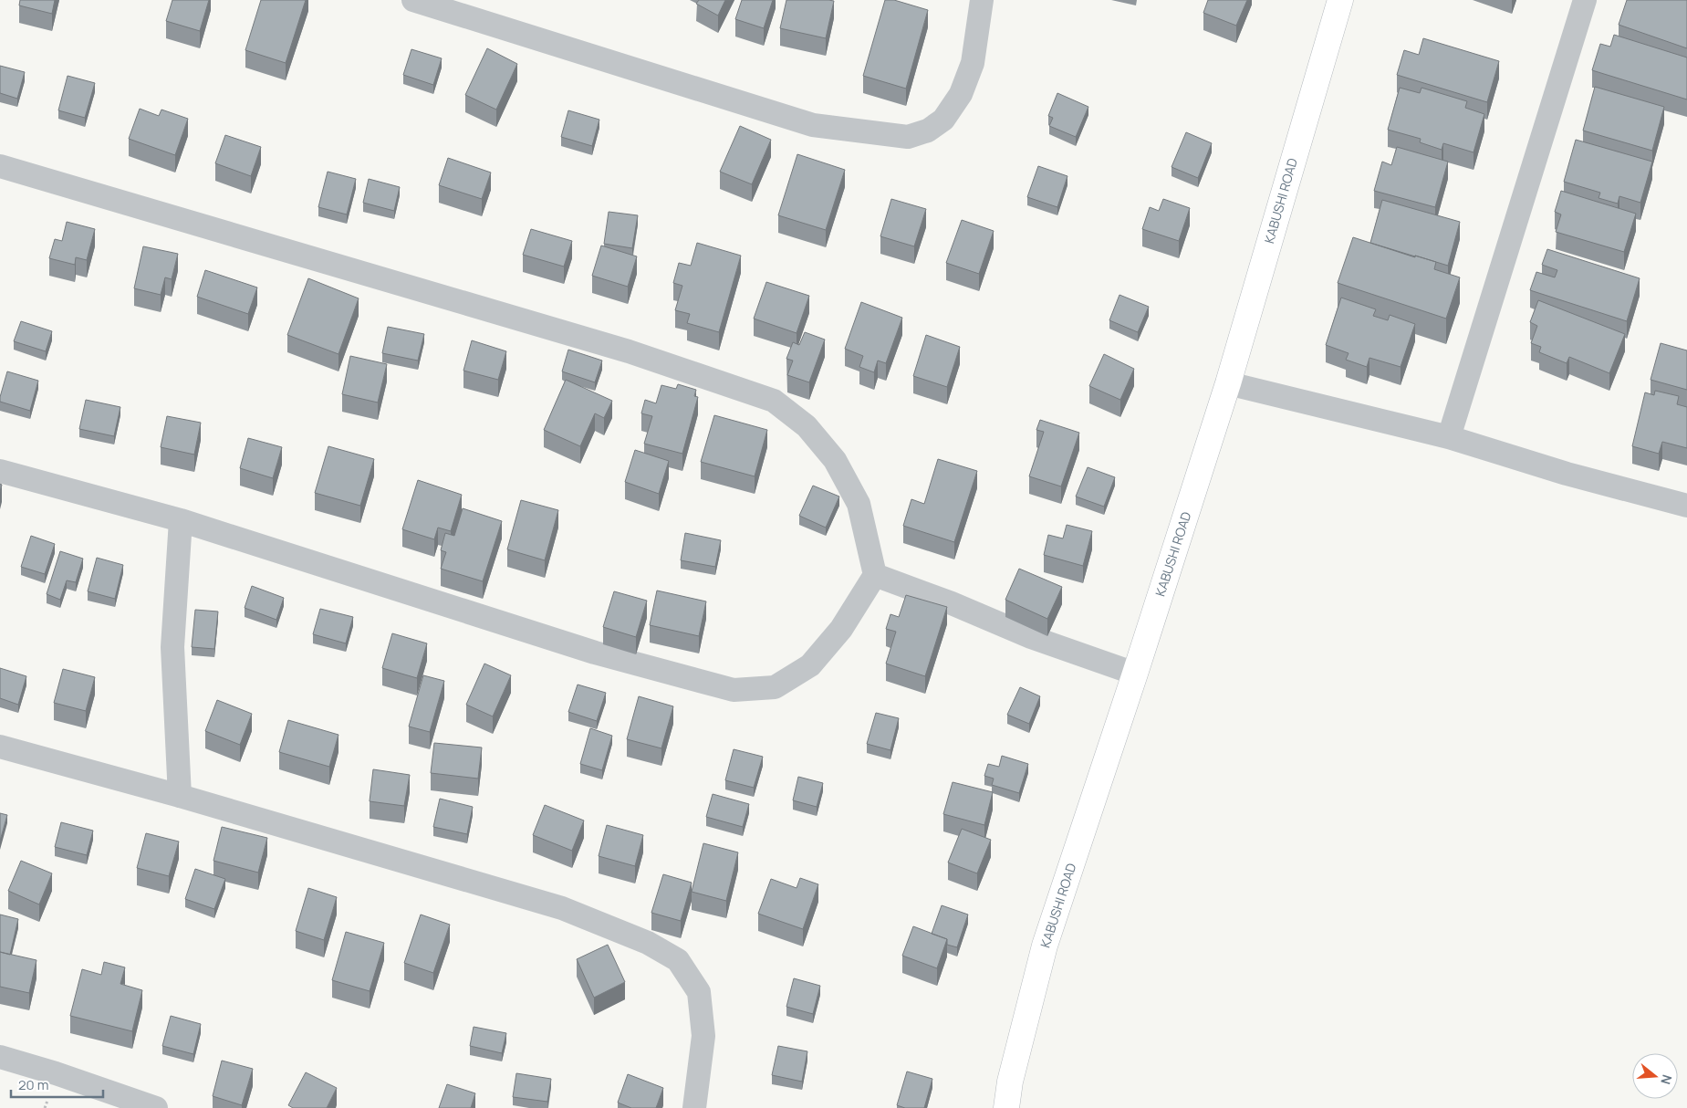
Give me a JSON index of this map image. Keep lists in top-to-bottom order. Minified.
{"streets":{"main road":["KABUSHI ROAD"]},"scale_bar":"20 m","north":"right"}
